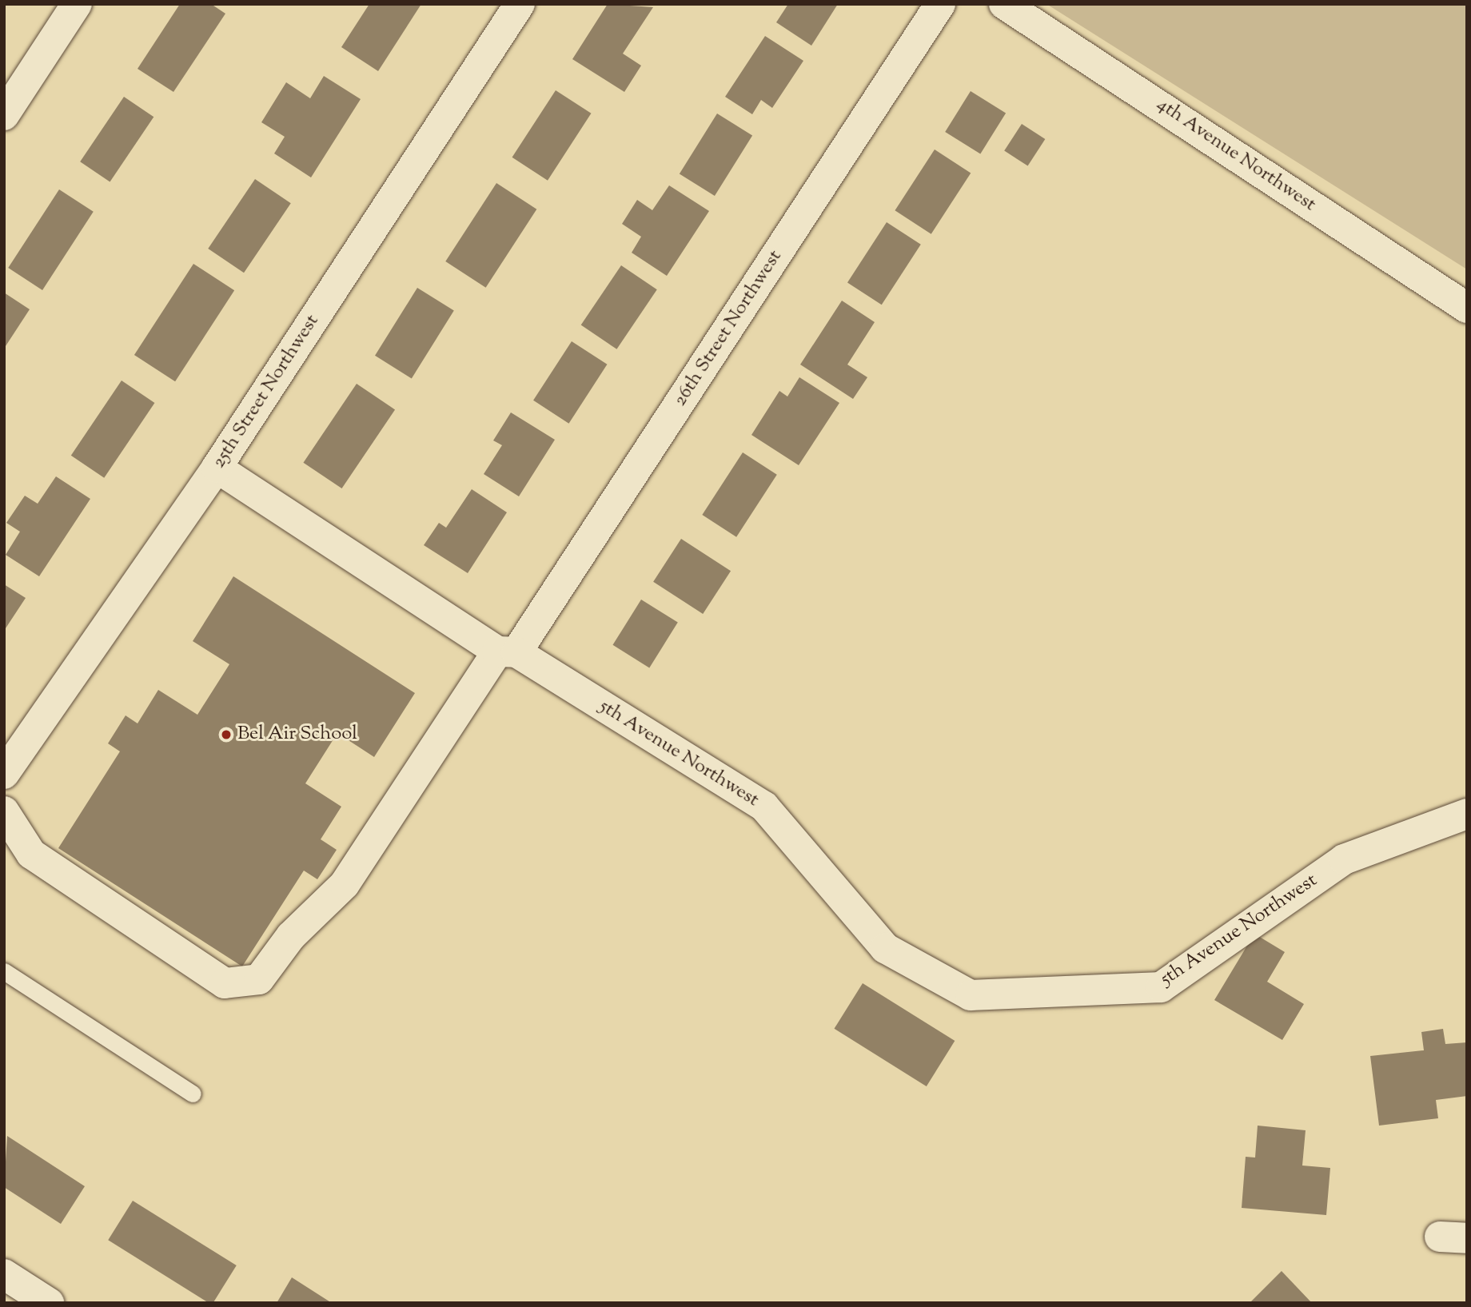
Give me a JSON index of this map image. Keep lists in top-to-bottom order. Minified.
{"streets":{"street":["4th Avenue Northwest","26th Street Northwest","25th Street Northwest","5th Avenue Northwest"]},"crossings":[["26th Street Northwest","5th Avenue Northwest"],["25th Street Northwest","5th Avenue Northwest"]],"places":["Bel Air School"]}
